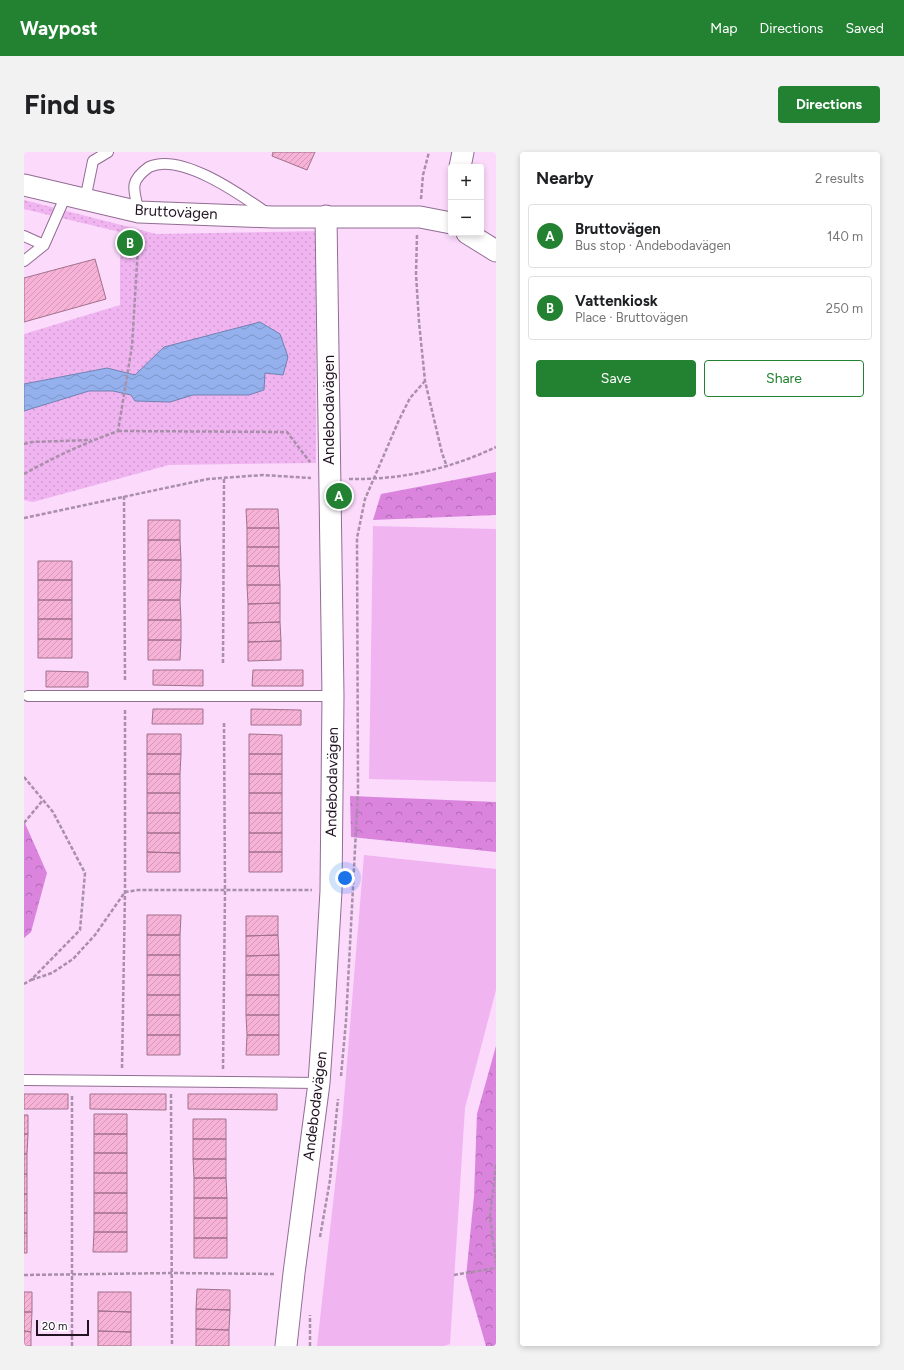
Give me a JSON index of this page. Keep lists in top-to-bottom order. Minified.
{"streets":{"street":["Bruttovägen","Andebodavägen"]},"crossings":[["Bruttovägen","Andebodavägen"]],"scale_bar":"20 m","page":{"header":"Waypost","nav":["Map","Directions","Saved"],"buttons":["Directions",["Save","Share"]],"title":"Find us","heading":["Nearby","2 results"],"map_buttons":["+","−"],"list":[{"mark":"A","name":"Bruttovägen","note":"Bus stop · Andebodavägen","value":"140 m"},{"mark":"B","name":"Vattenkiosk","note":"Place · Bruttovägen","value":"250 m"}],"pins":["B","A"],"scale":"20 m"}}
